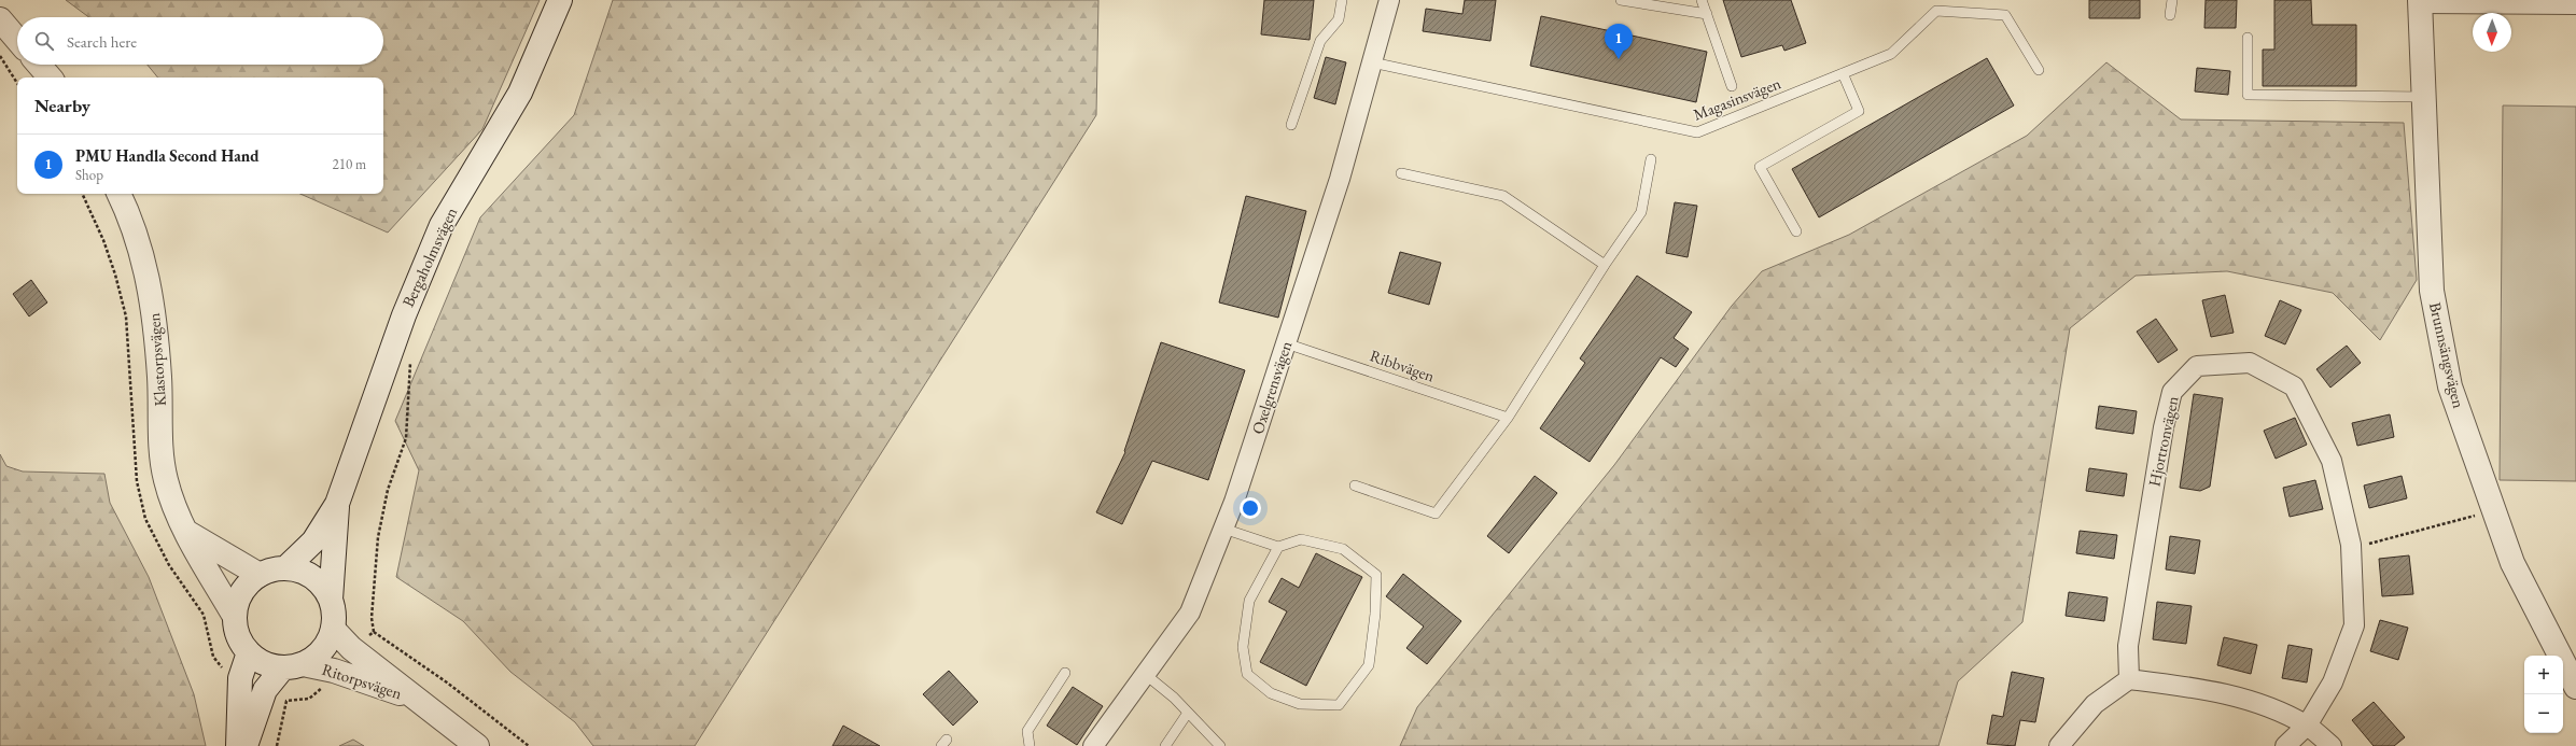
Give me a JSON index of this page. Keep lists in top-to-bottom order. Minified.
{"streets":{"street":["Bergaholmsvägen","Brunnsängsvägen","Klastorpsvägen","Oxelgrensvägen","Hjortronvägen","Ritorpsvägen"],"lane":["Magasinsvägen","Ribbvägen"]},"crossings":[["Magasinsvägen","Oxelgrensvägen"],["Bergaholmsvägen","Klastorpsvägen"],["Bergaholmsvägen","Ritorpsvägen"],["Klastorpsvägen","Ritorpsvägen"],["Ribbvägen","Oxelgrensvägen"]],"north":"bottom","page":{"search":"Search here","pins":"1","heading":"Nearby","list":[{"mark":"1","name":"PMU Handla Second Hand","note":"Shop","value":"210 m"}],"map_buttons":["+","−"]}}
